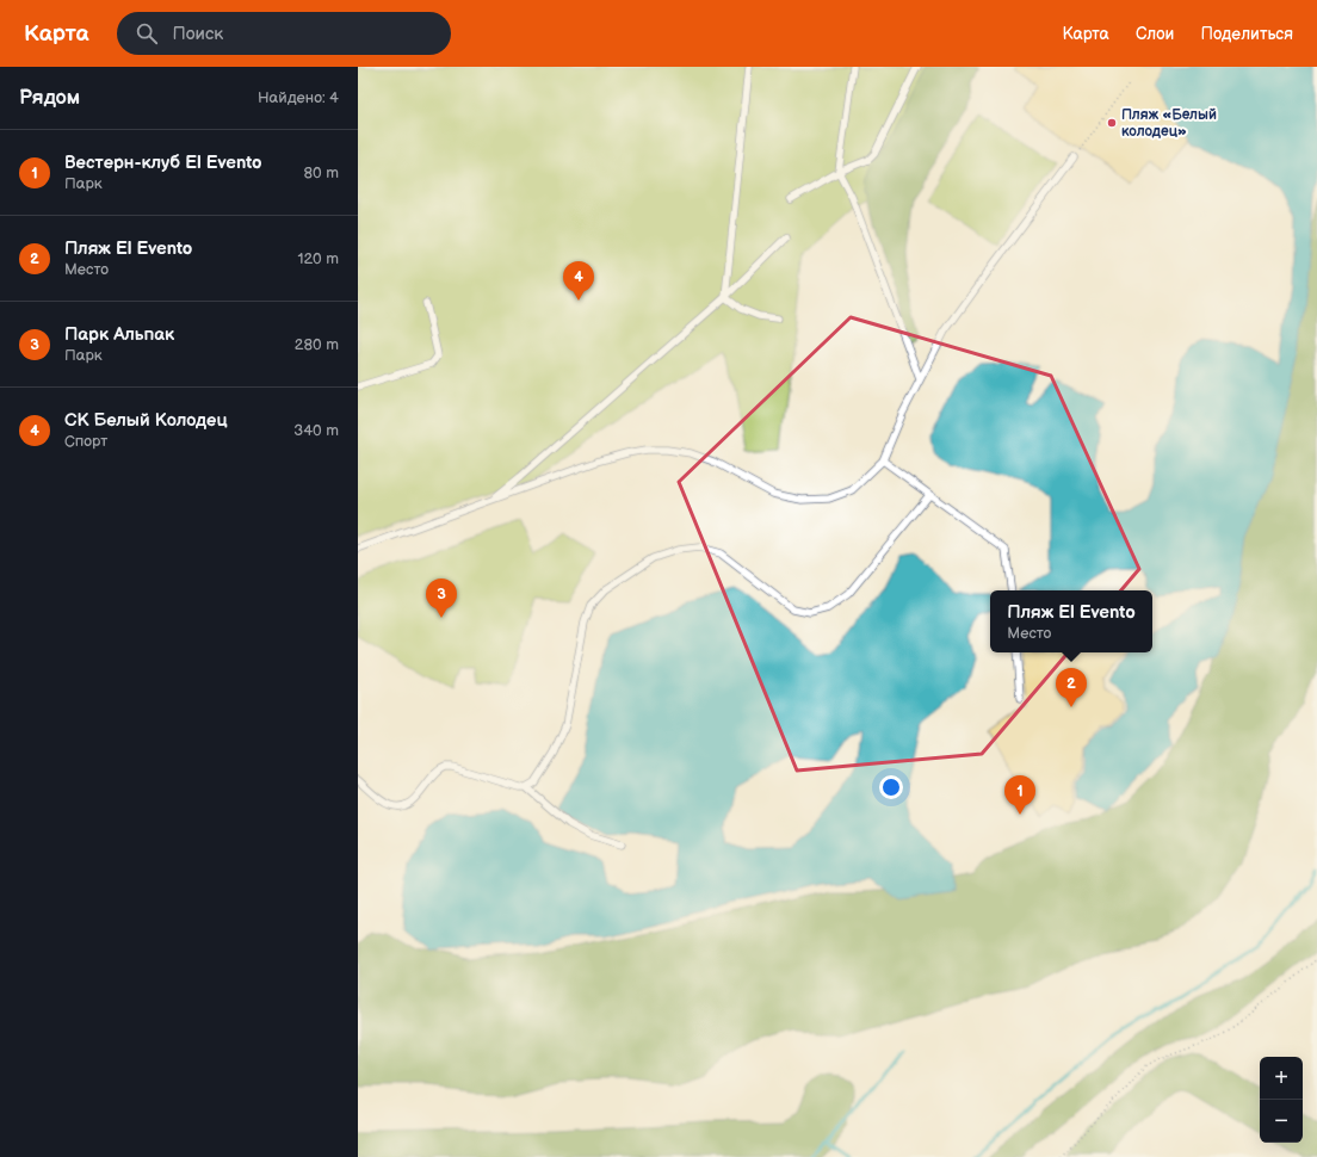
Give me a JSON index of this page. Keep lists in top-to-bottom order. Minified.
{"places":["Пляж «Белый колодец»"],"page":{"header":"Карта","search":"Поиск","nav":["Карта","Слои","Поделиться"],"heading":["Рядом","Найдено: 4"],"list":[{"mark":"1","name":"Вестерн-клуб El Evento","note":"Парк","value":"80 m"},{"mark":"2","name":"Пляж El Evento","note":"Место","value":"120 m"},{"mark":"3","name":"Парк Альпак","note":"Парк","value":"280 m"},{"mark":"4","name":"СК Белый Колодец","note":"Спорт","value":"340 m"}],"pins":["4","3","2","1"],"popup":["Пляж El Evento","Место"],"map_buttons":["+","−"]}}
